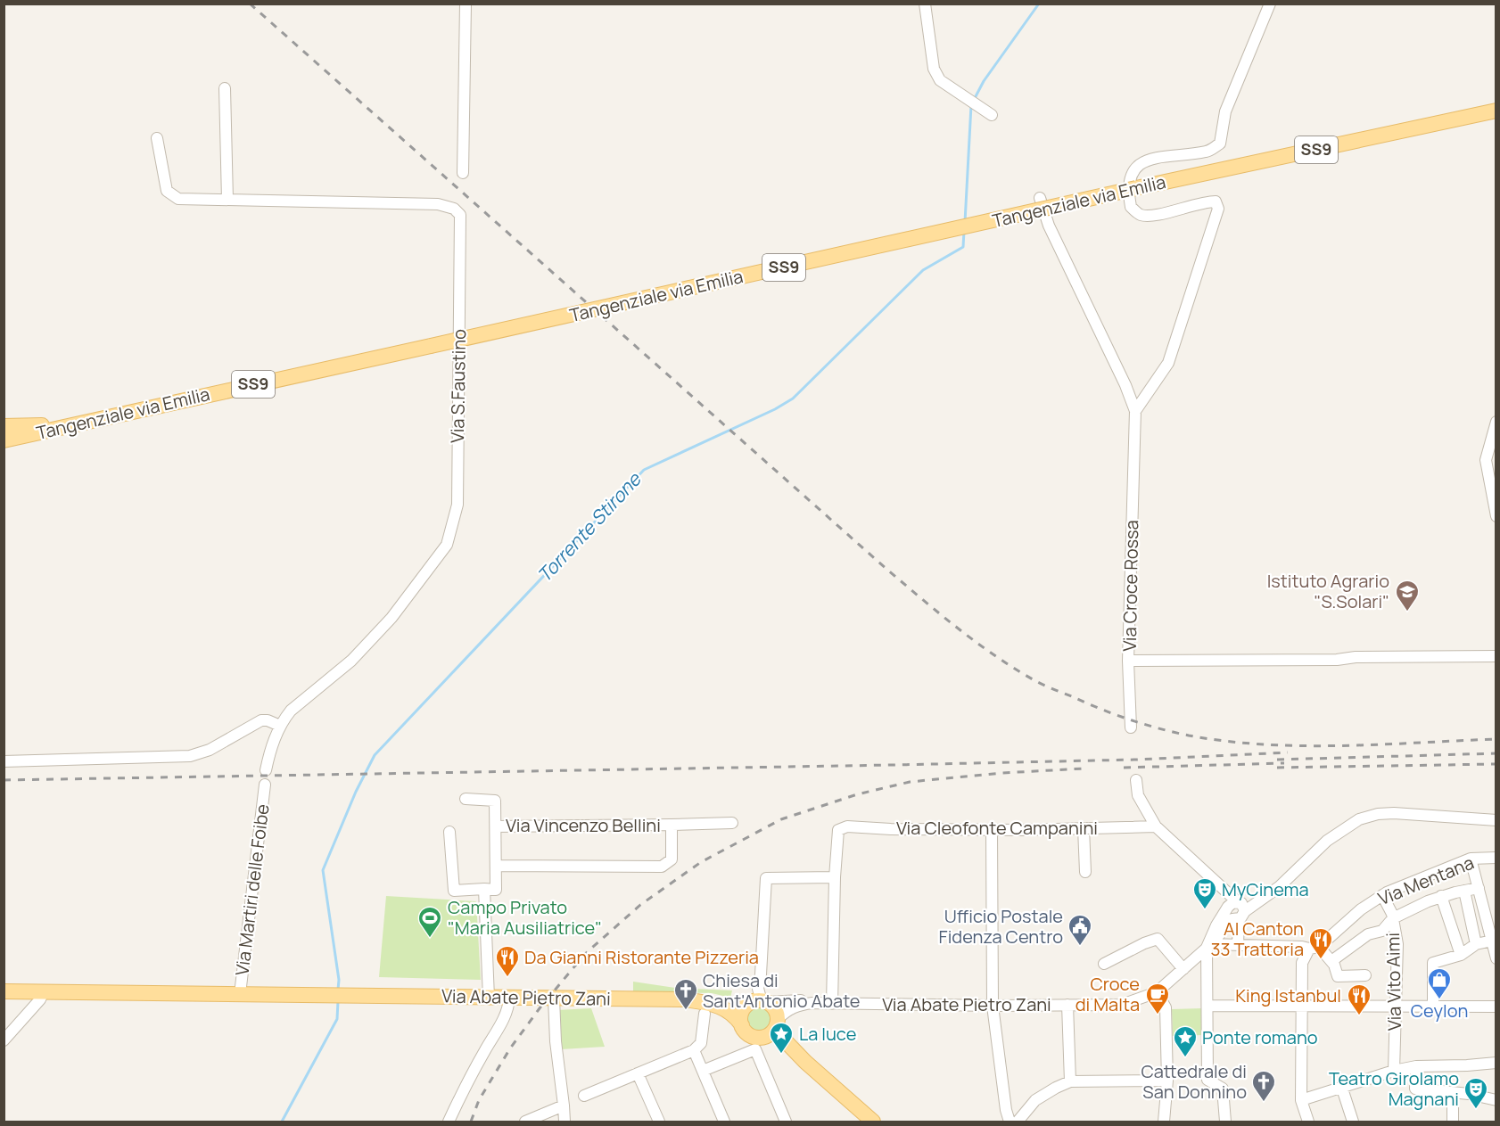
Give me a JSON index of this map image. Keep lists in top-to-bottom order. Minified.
{"streets":{"main road":["SS9","Tangenziale via Emilia","Via Abate Pietro Zani"],"street":["Via S.Faustino","Via Croce Rossa","Via Vincenzo Bellini","Via Cleofonte Campanini","Via Mentana","Via Martiri delle Foibe","Via Vito Aimi"]},"crossings":[["Via Mentana","Via Vito Aimi"],["Via Martiri delle Foibe","Via Abate Pietro Zani"]],"water":["Torrente Stirone"],"places":{"school or university":["Istituto Agrario \"S.Solari\""],"theatre":["MyCinema","Teatro Girolamo Magnani"],"sports":["Campo Privato \"Maria Ausiliatrice\""],"public building":["Ufficio Postale Fidenza Centro"],"restaurant":["Al Canton 33 Trattoria","Da Gianni Ristorante Pizzeria","King Istanbul"],"shop":["Ceylon"],"church":["Chiesa di Sant'Antonio Abate","Cattedrale di San Donnino"],"cafe":["Croce di Malta"],"place":["La luce","Ponte romano"]}}
